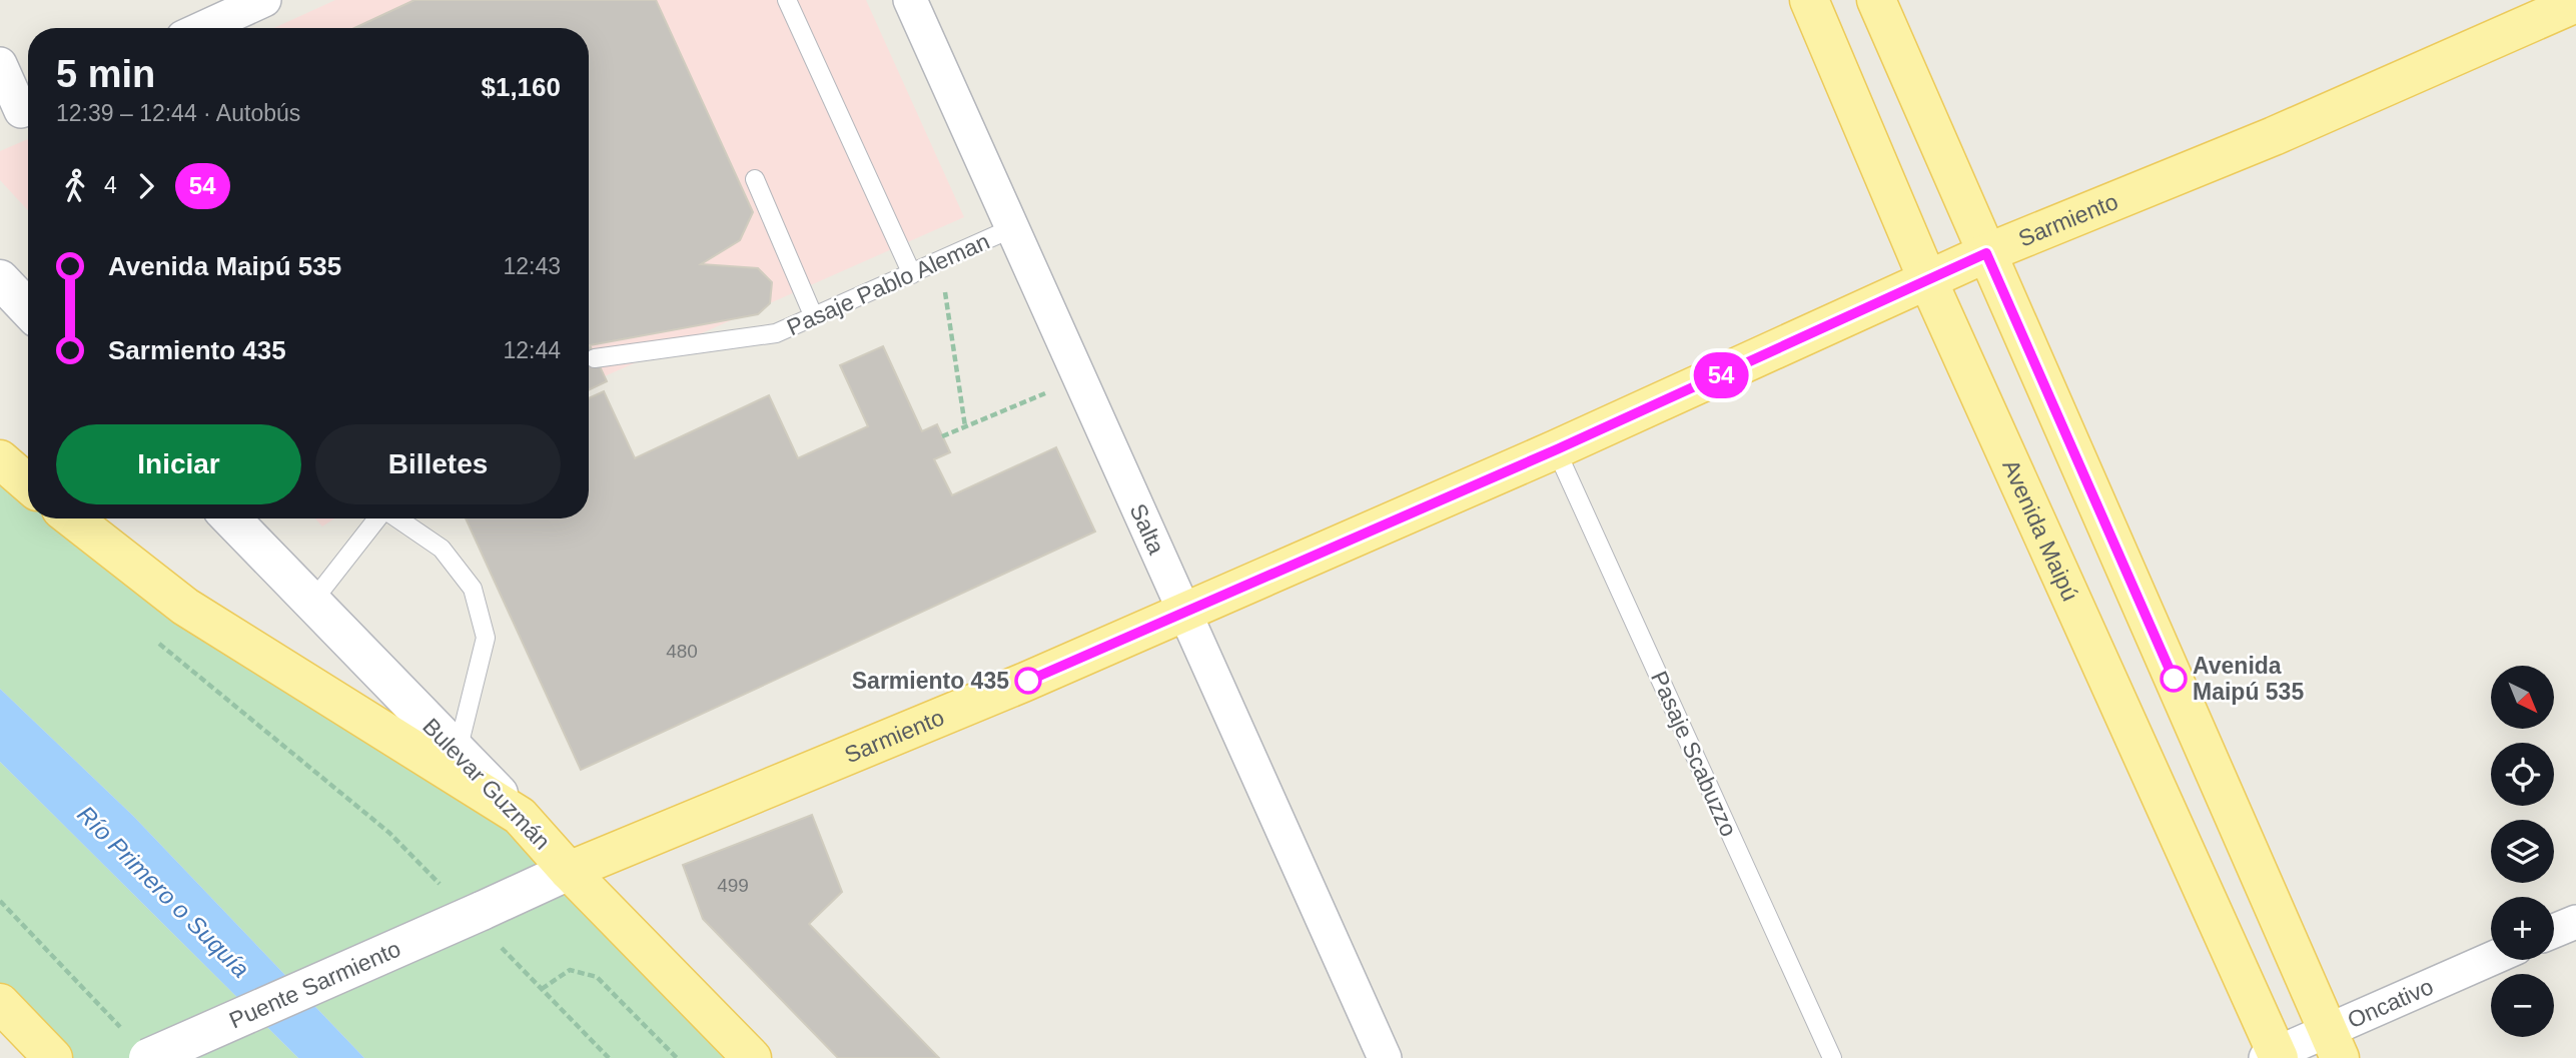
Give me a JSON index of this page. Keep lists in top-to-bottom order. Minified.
{"streets":{"main road":["Sarmiento","Avenida Maipú","Bulevar Guzmán","Puente Sarmiento"],"street":["Salta","Oncativo"],"lane":["Pasaje Pablo Aleman","Pasaje Scabuzzo"]},"crossings":[["Sarmiento","Salta"],["Sarmiento","Avenida Maipú"],["Sarmiento","Pasaje Scabuzzo"],["Sarmiento","Bulevar Guzmán"],["Sarmiento","Puente Sarmiento"],["Pasaje Pablo Aleman","Salta"],["Avenida Maipú","Oncativo"]],"water":["Río Primero o Suquía"],"places":["Avenida Maipú 535","Sarmiento 435"],"lines":["bus line 54"],"house_numbers":["480","499"],"north":"bottom right","page":{"on_map":"54","heading":["5 min","12:39 – 12:44 · Autobús","$1,160"],"legs":["4","54"],"list":[{"name":"Avenida Maipú 535","value":"12:43"},{"name":"Sarmiento 435","value":"12:44"}],"buttons":["Iniciar","Billetes"],"map_buttons":["+","−"]}}
